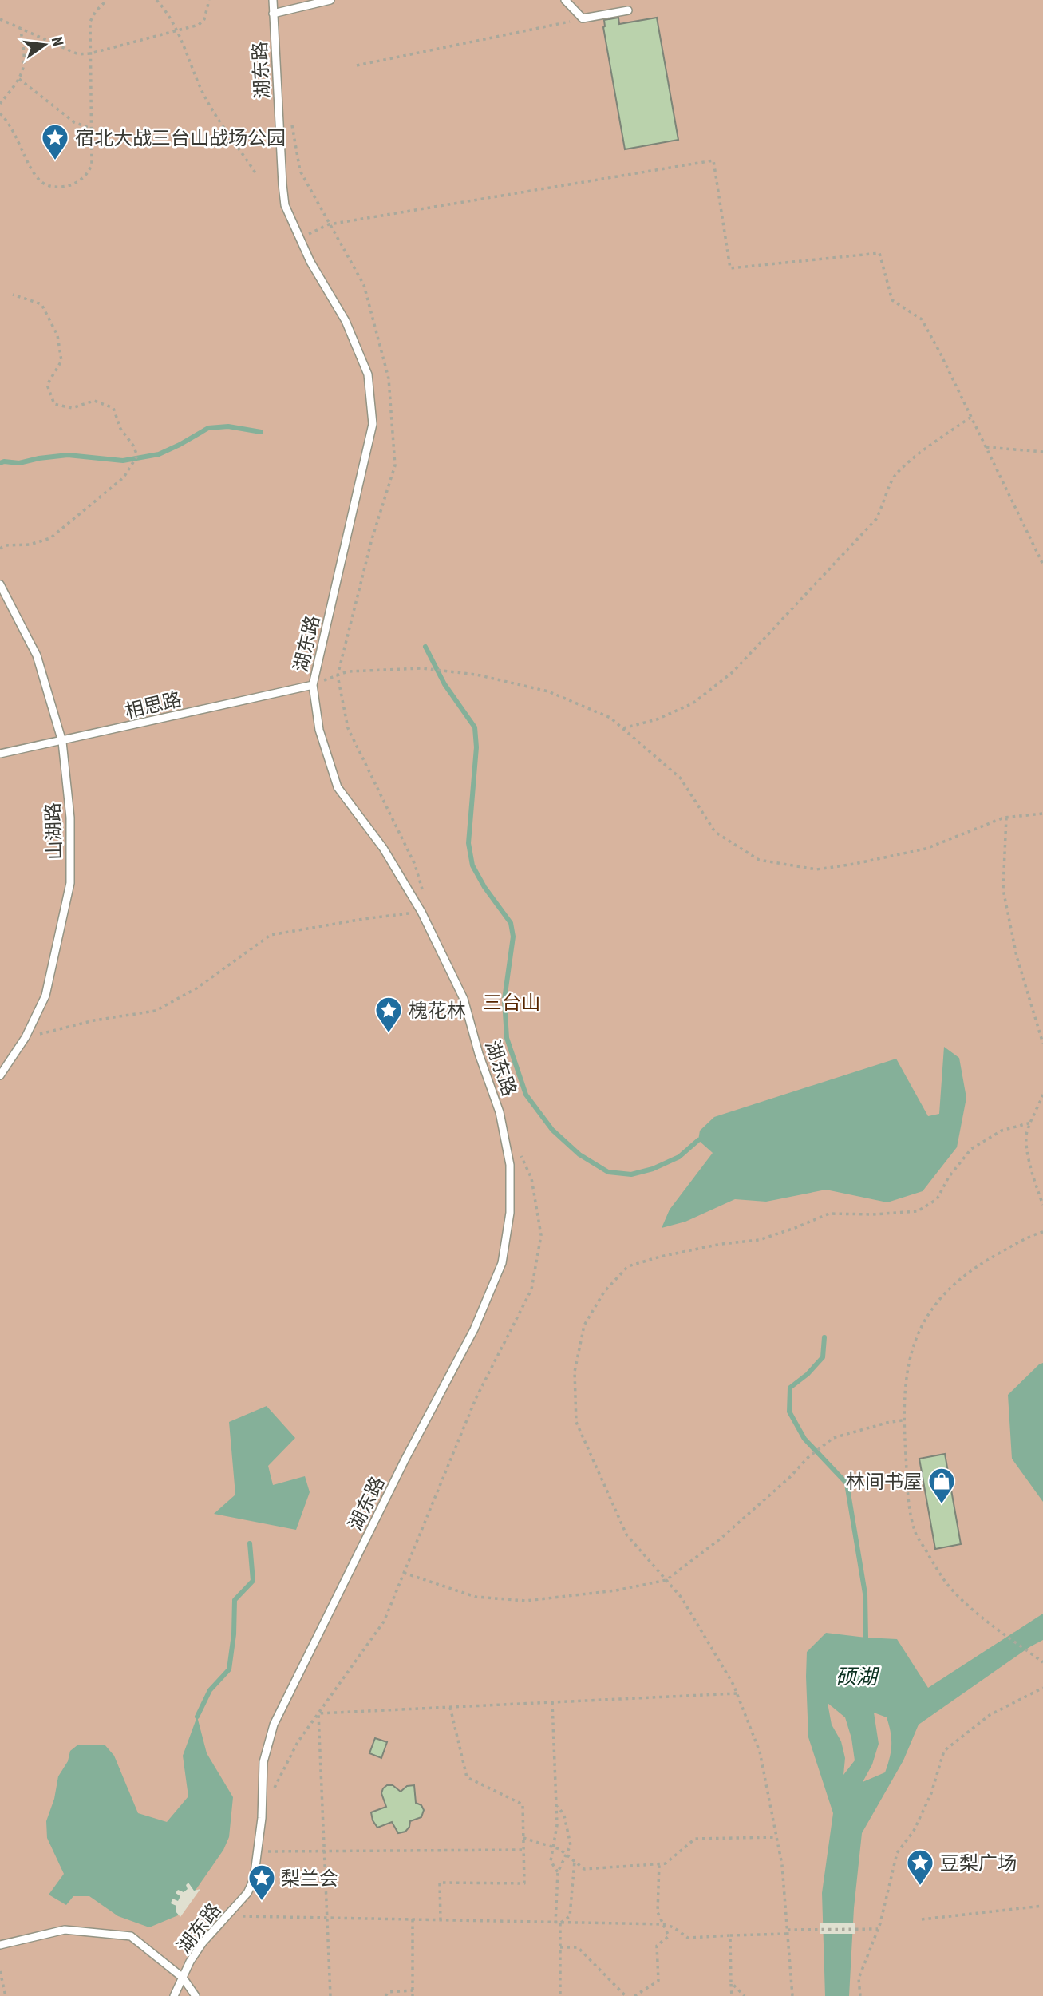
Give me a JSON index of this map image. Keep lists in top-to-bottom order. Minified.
{"streets":{"lane":["湖东路","相思路","山湖路"]},"crossings":[["湖东路","相思路"],["相思路","山湖路"]],"water":["硕湖"],"parks":["三台山"],"places":{"place":["宿北大战三台山战场公园","槐花林","豆梨广场","梨兰会"],"shop":["林间书屋"]},"north":"right"}
